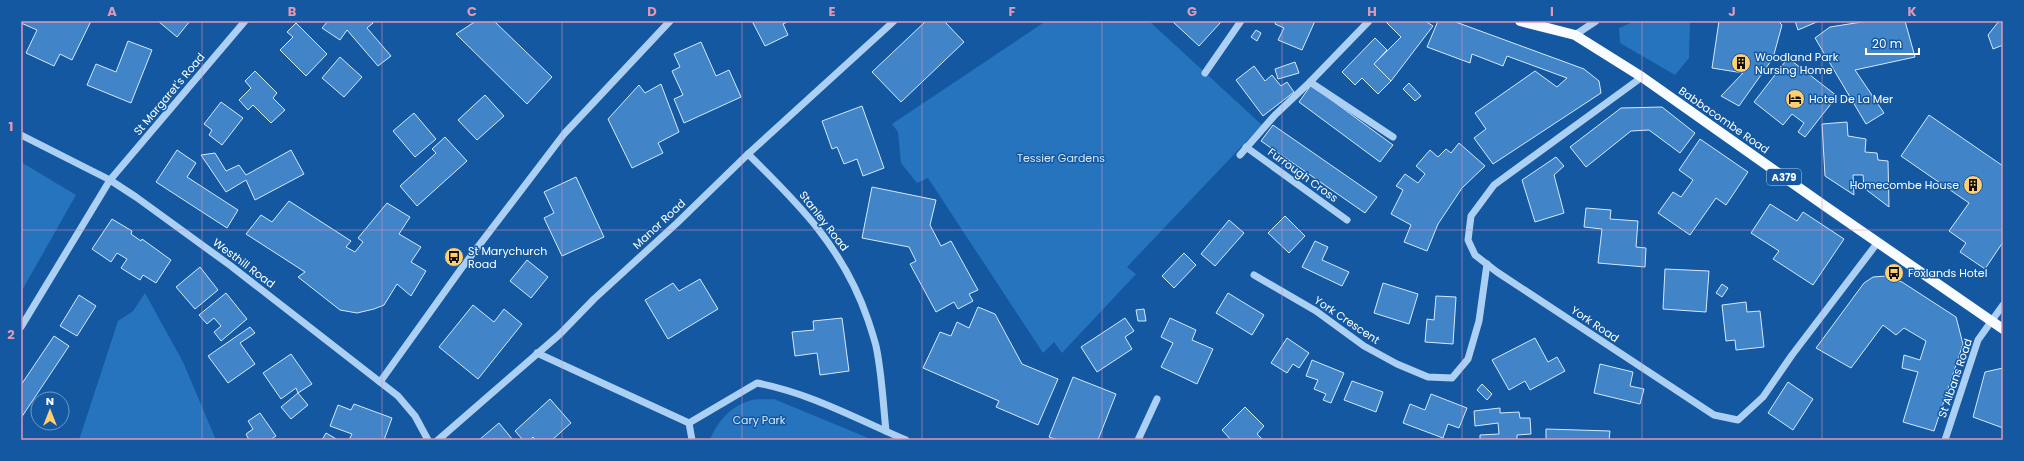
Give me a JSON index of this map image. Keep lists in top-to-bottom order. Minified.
{"streets":{"main road":["Babbacombe Road","A379"],"street":["St Margaret's Road","Furrough Cross","Stanley Road","Manor Road","Westhill Road","York Crescent","York Road","St Albans Road"]},"crossings":[["St Margaret's Road","Westhill Road"],["Babbacombe Road","York Road"],["Babbacombe Road","St Albans Road"],["Stanley Road","Manor Road"],["York Crescent","York Road"]],"parks":["Tessier Gardens","Cary Park"],"places":{"building":["Woodland Park Nursing Home","Homecombe House"],"hotel":["Hotel De La Mer"],"bus stop":["St Marychurch Road","Foxlands Hotel"]},"scale_bar":"20 m","north":"top","grid":{"columns":["A","B","C","D","E","F","G","H","I","J","K"],"rows":["1","2"]}}
